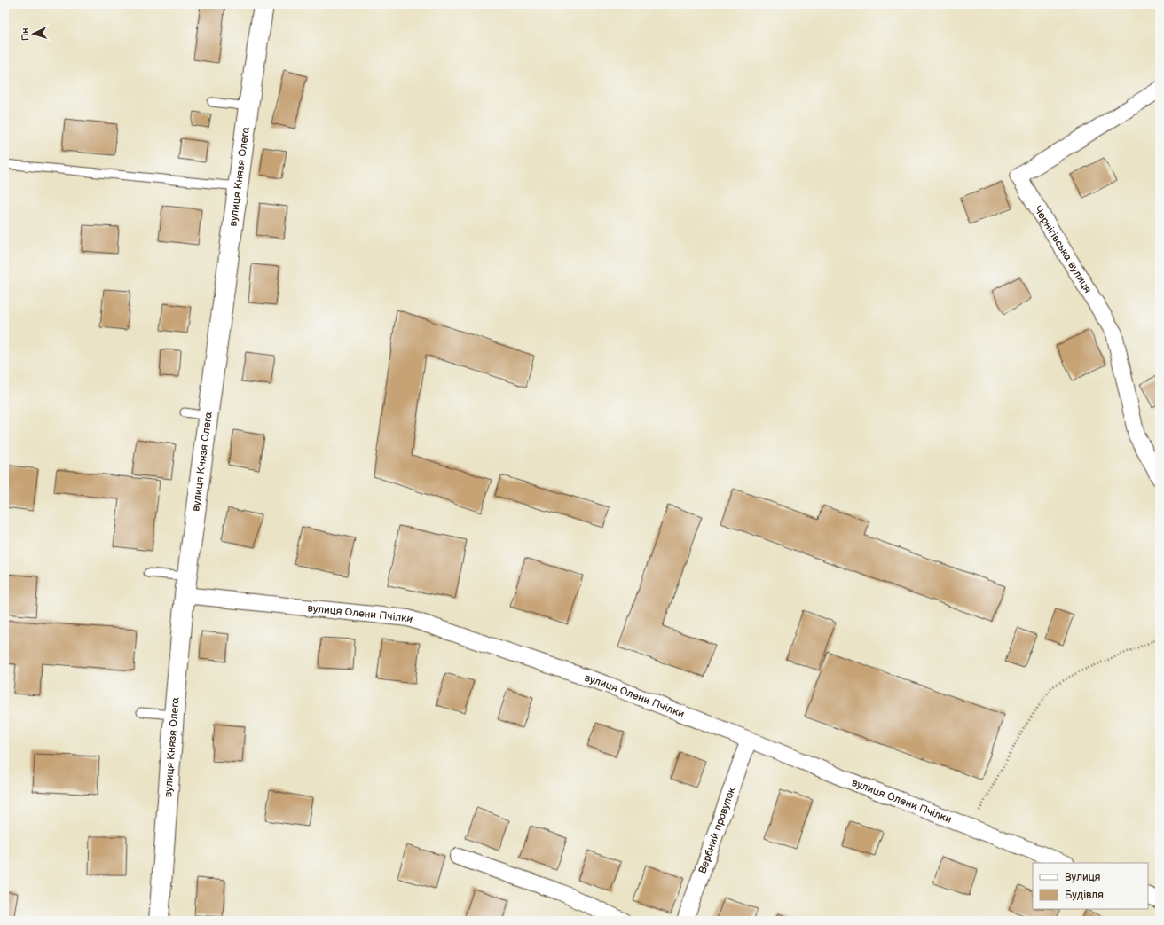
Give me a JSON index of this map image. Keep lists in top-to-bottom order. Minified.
{"streets":{"street":["вулиця Князя Олега","Чернігівська вулиця","вулиця Олени Пчілки","Вербний провулок"]},"crossings":[["вулиця Князя Олега","вулиця Олени Пчілки"],["вулиця Олени Пчілки","Вербний провулок"]],"legend":["Вулиця","Будівля"],"north":"left"}
